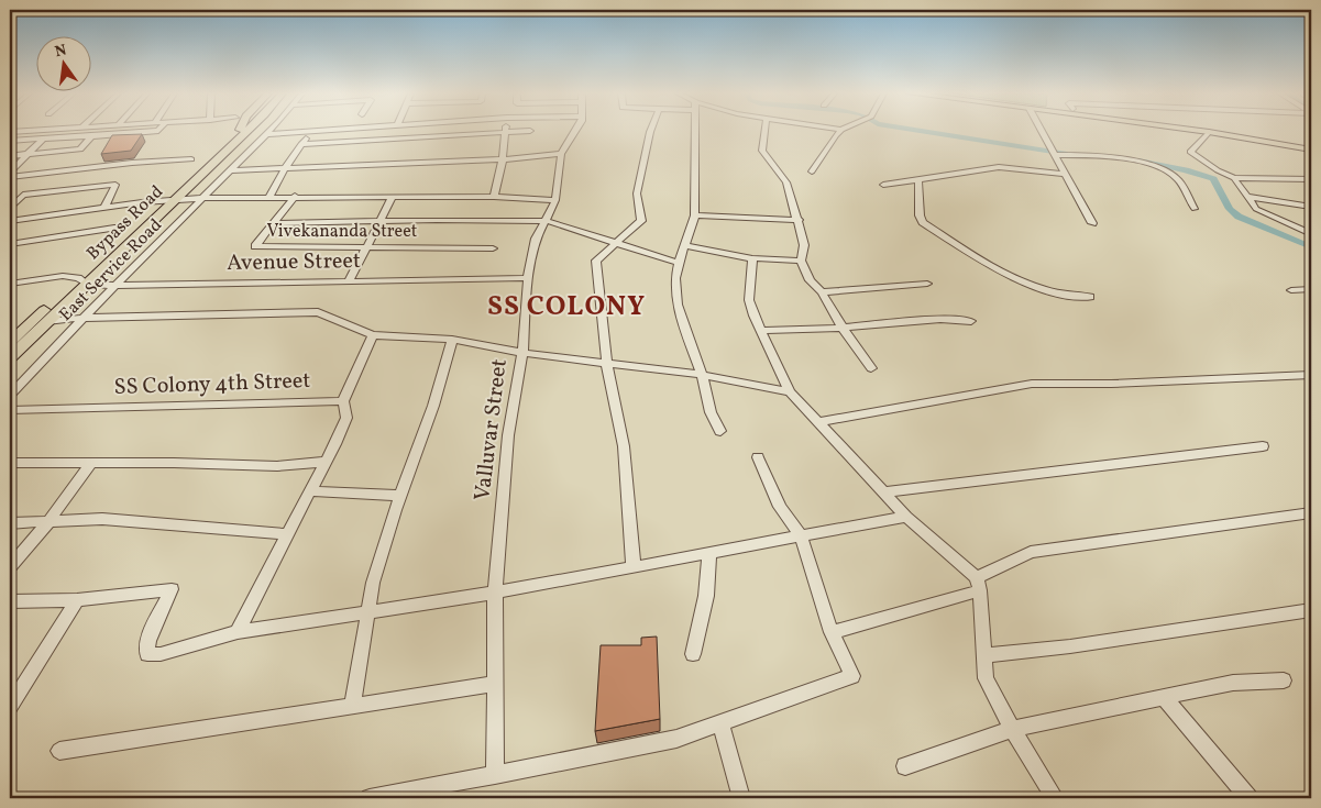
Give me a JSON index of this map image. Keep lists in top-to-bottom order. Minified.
{"streets":{"main road":["Bypass Road"],"street":["Vivekananda Street","Avenue Street","East Service Road","SS Colony 4th Street","Valluvar Street"]},"crossings":[["Bypass Road","Avenue Street"],["Avenue Street","East Service Road"],["Avenue Street","Valluvar Street"]],"districts":["SS COLONY"],"north":"top"}
